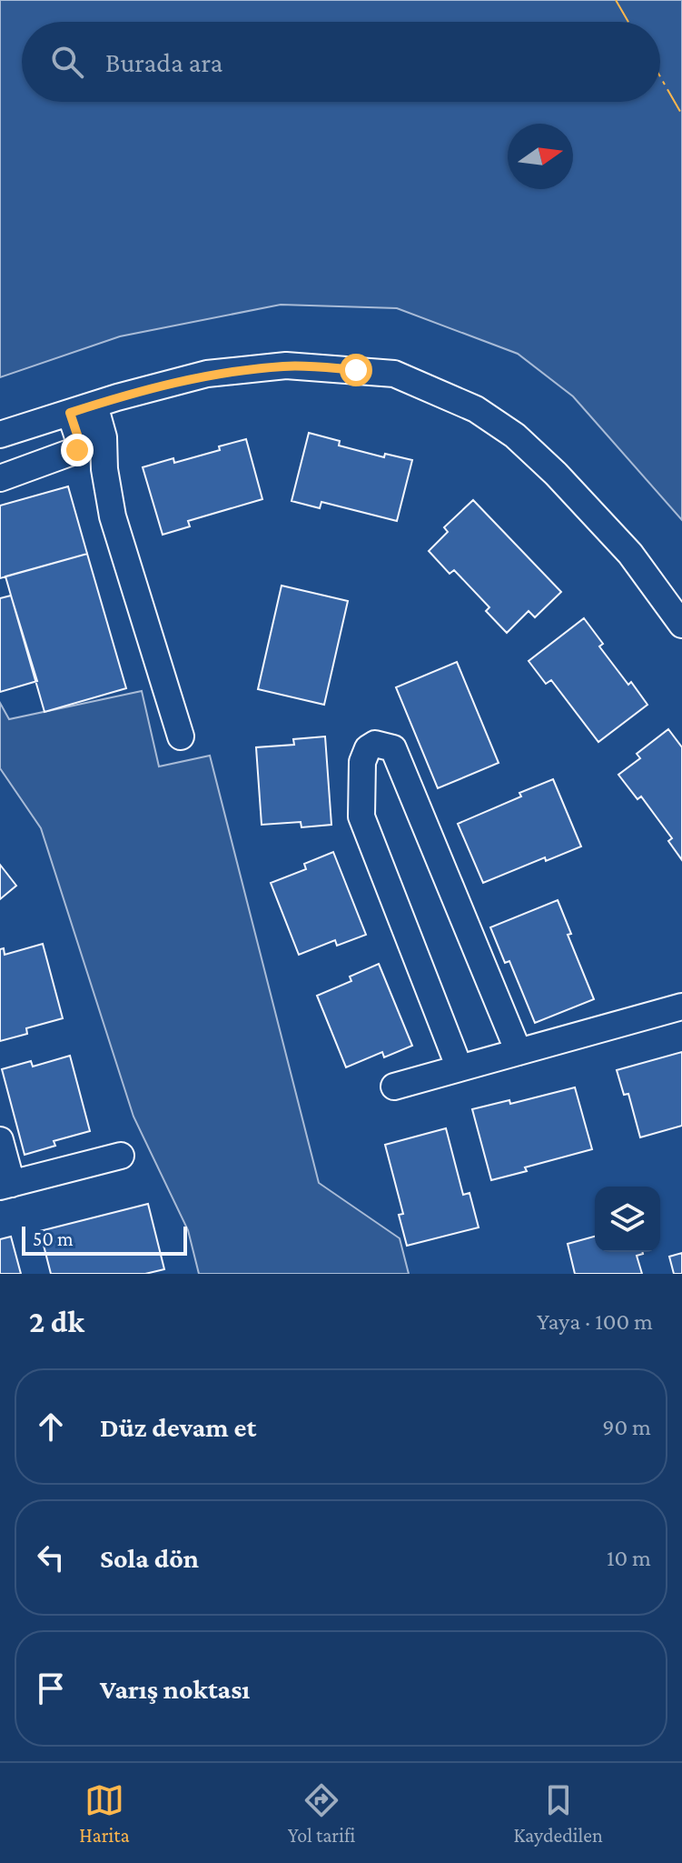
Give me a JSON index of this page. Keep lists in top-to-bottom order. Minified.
{"scale_bar":"50 m","north":"right","page":{"search":"Burada ara","scale":"50 m","heading":["2 dk","Yaya · 100 m"],"list":[["Düz devam et","90 m"],["Sola dön","10 m"],"Varış noktası"],"nav":["Harita","Yol tarifi","Kaydedilen"]}}
